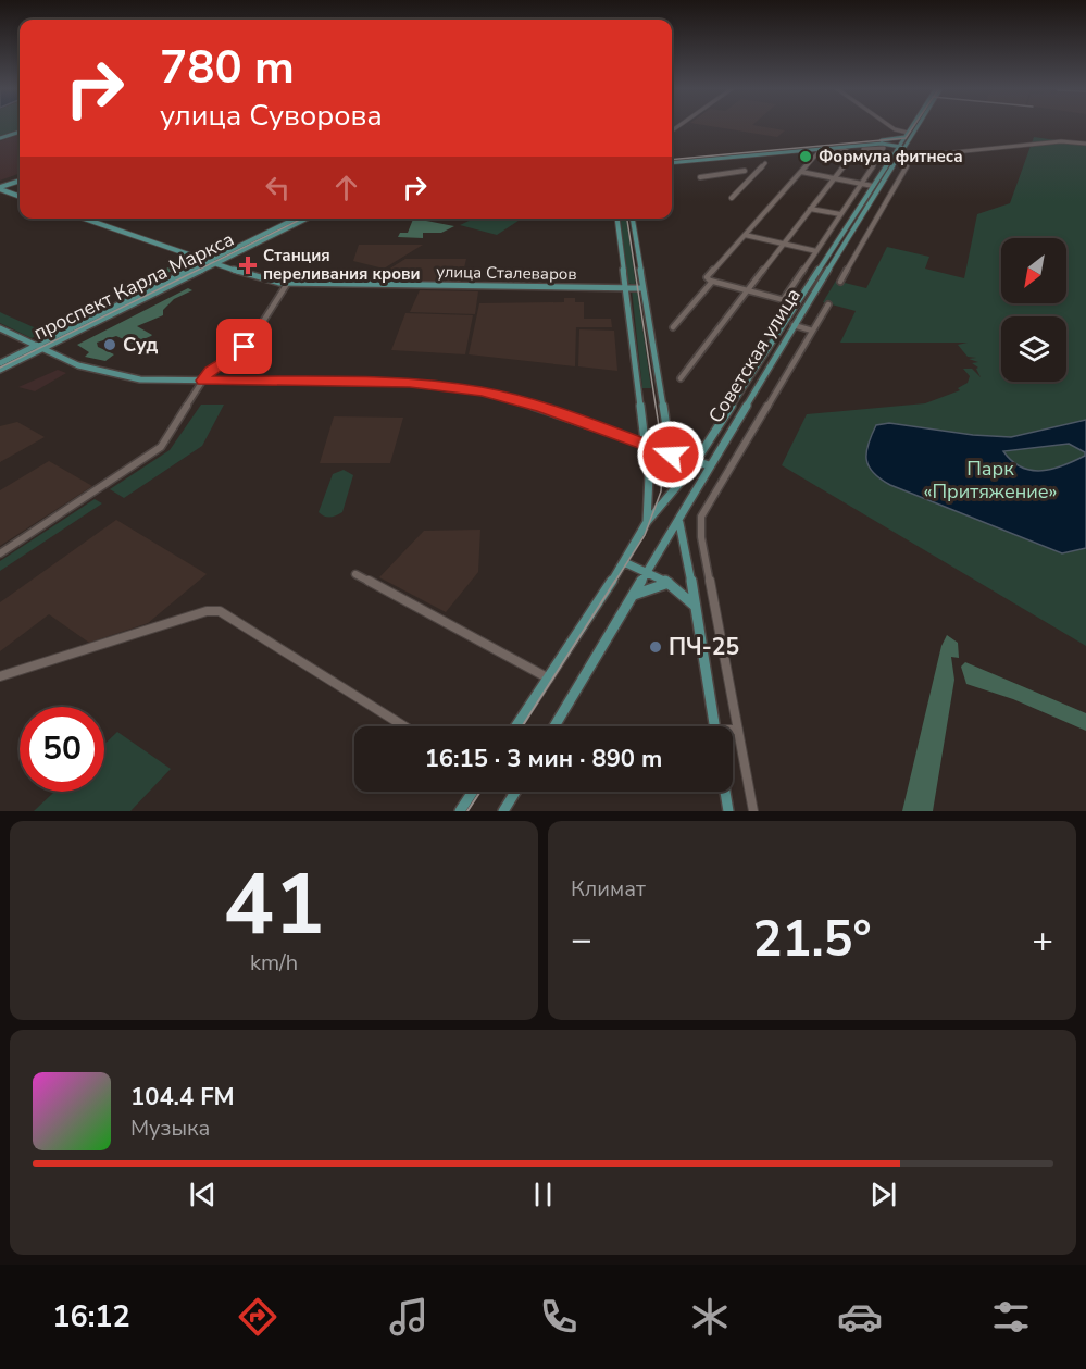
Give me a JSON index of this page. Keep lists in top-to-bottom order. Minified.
{"streets":{"main road":["улица Сталеваров","проспект Карла Маркса","Советская улица"]},"crossings":[["улица Сталеваров","проспект Карла Маркса"],["улица Сталеваров","Советская улица"]],"parks":["Парк «Притяжение»"],"places":{"other":["Формула фитнеса","Суд","ПЧ-25"],"health":["Станция переливания крови"]},"north":"bottom left","page":{"turn":["780 m","улица Суворова"],"limit":"50","trip":"16:15 · 3 мин · 890 m","tile":[["41","km/h"],"Климат"],"heat":["−","21.5°","+"],"song":["104.4 FM","Музыка"],"tabs":"16:12"}}
